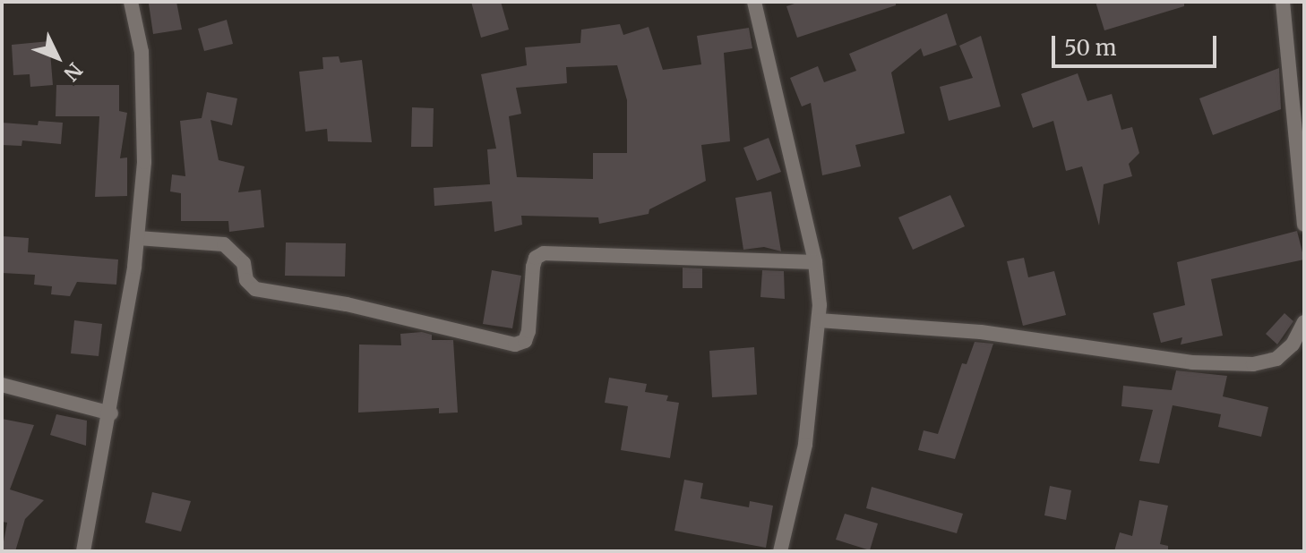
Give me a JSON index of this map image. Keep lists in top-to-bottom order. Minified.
{"scale_bar":"50 m","north":"bottom right"}
